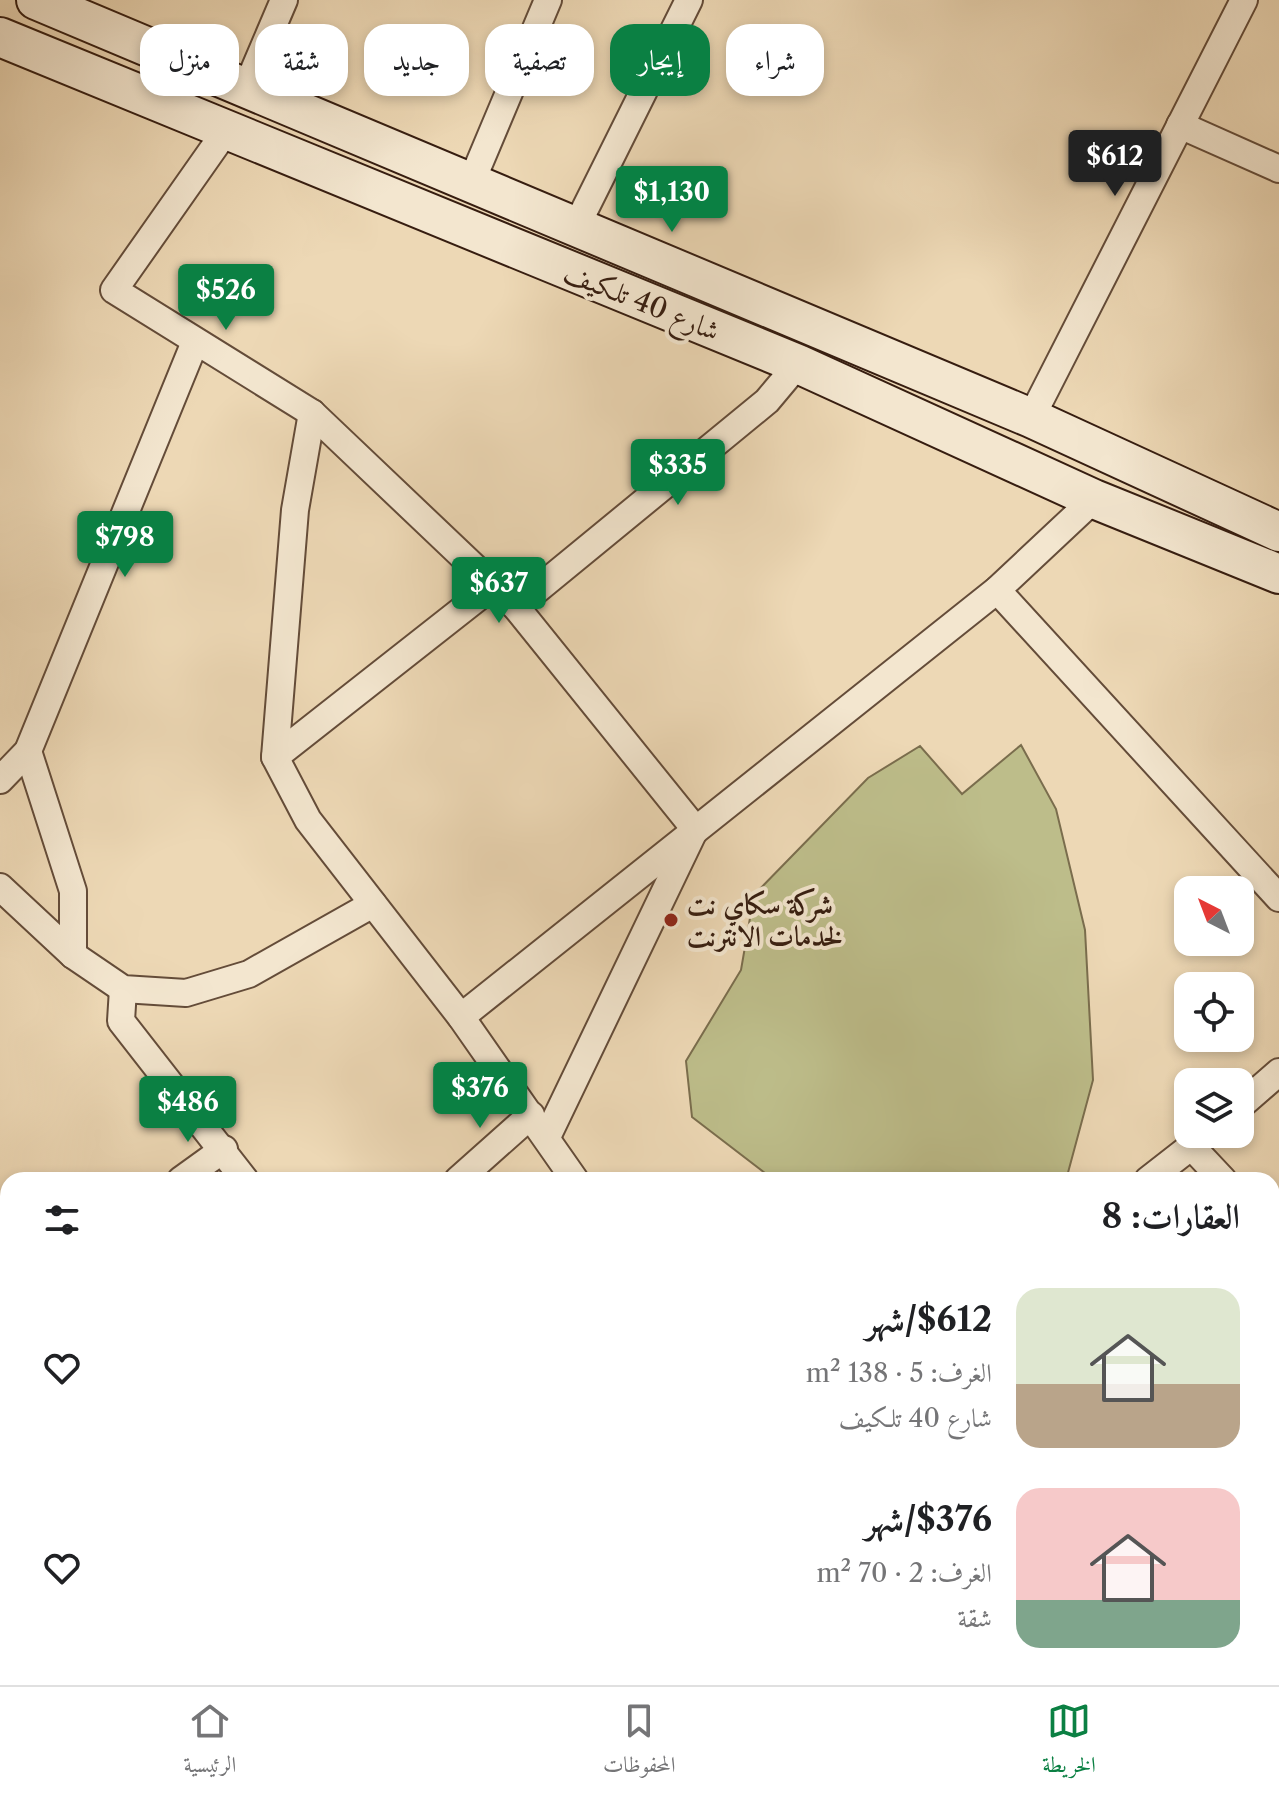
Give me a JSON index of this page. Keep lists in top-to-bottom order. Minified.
{"streets":{"main road":["شارع 40 تلكيف"]},"places":["شركة سكاي نت لخدمات الانترنت"],"north":"top left","page":{"chip":["شراء","إيجار","تصفية","جديد","شقة","منزل"],"price":["$612","$1,130","$526","$335","$798","$637","$376","$486"],"heading":"العقارات: 8","list":[{"name":"$612/شهر","note":"الغرف: 5 · 138 m² · شارع 40 تلكيف"},{"name":"$376/شهر","note":"الغرف: 2 · 70 m² · شقة"}],"tabs":["الخريطة","المحفوظات","الرئيسية"]}}
